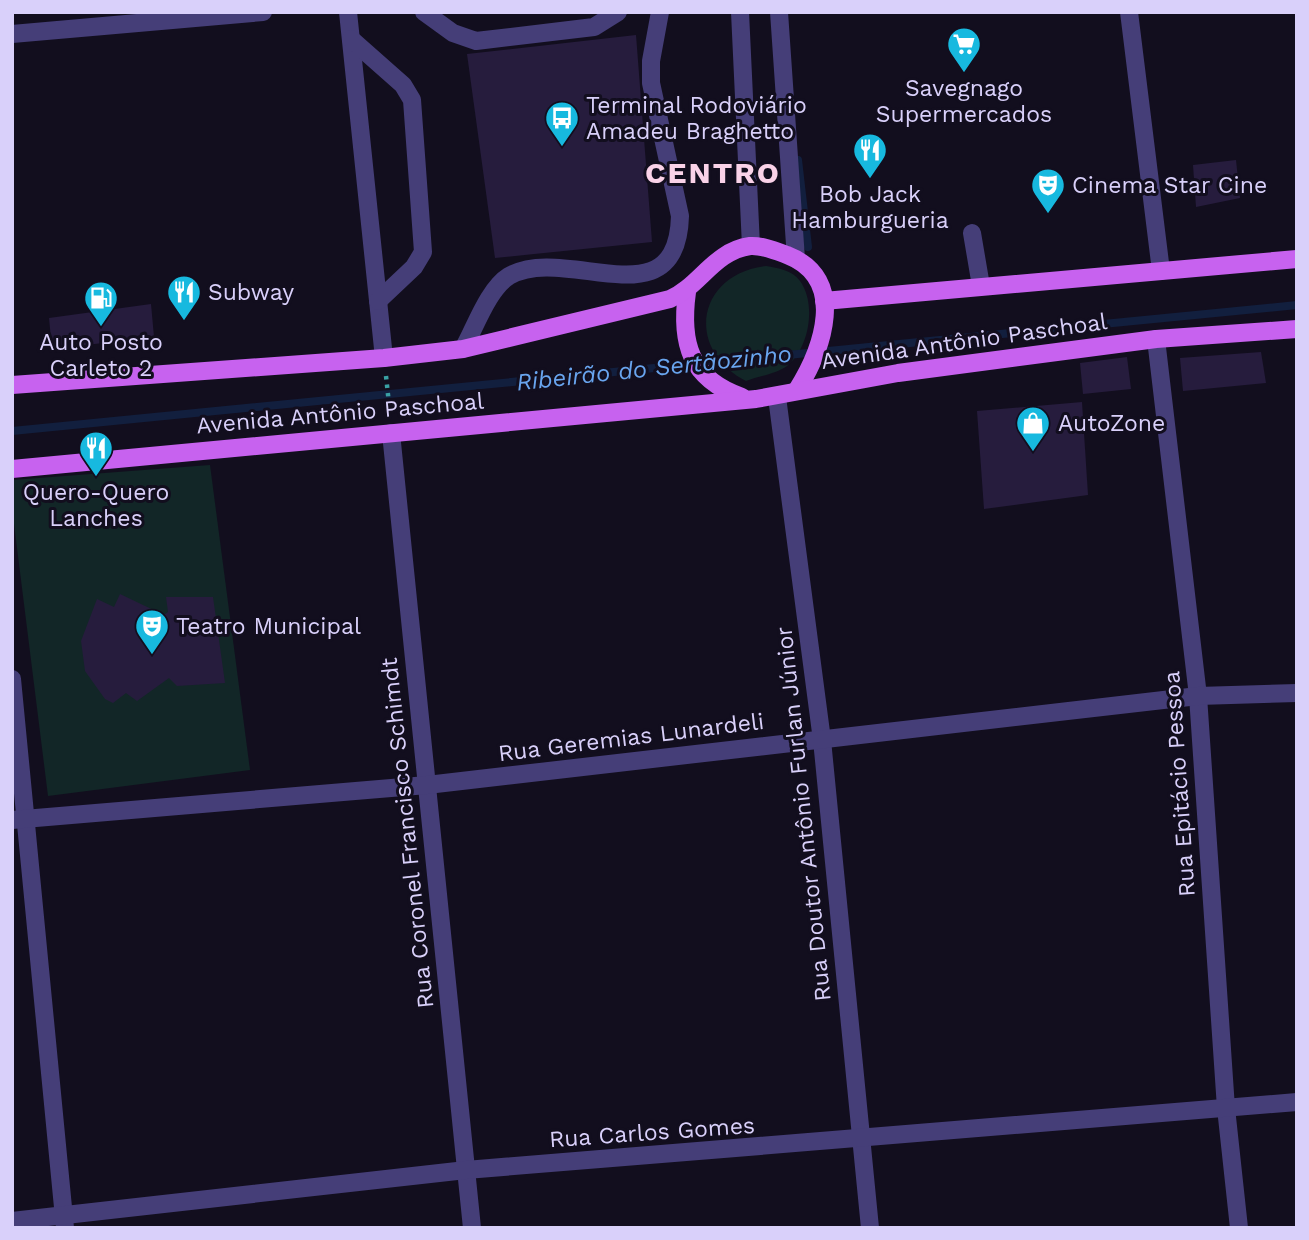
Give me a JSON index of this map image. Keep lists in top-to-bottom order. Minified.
{"streets":{"main road":["Avenida Antônio Paschoal"],"street":["Rua Geremias Lunardeli","Rua Epitácio Pessoa","Rua Doutor Antônio Furlan Júnior","Rua Coronel Francisco Schimdt","Rua Carlos Gomes"]},"crossings":[["Avenida Antônio Paschoal","Rua Epitácio Pessoa"],["Avenida Antônio Paschoal","Rua Doutor Antônio Furlan Júnior"],["Avenida Antônio Paschoal","Rua Coronel Francisco Schimdt"],["Rua Geremias Lunardeli","Rua Epitácio Pessoa"],["Rua Geremias Lunardeli","Rua Doutor Antônio Furlan Júnior"],["Rua Geremias Lunardeli","Rua Coronel Francisco Schimdt"],["Rua Epitácio Pessoa","Rua Carlos Gomes"],["Rua Doutor Antônio Furlan Júnior","Rua Carlos Gomes"],["Rua Coronel Francisco Schimdt","Rua Carlos Gomes"]],"districts":["CENTRO"],"water":["Ribeirão do Sertãozinho"],"places":{"supermarket":["Savegnago Supermercados"],"bus stop":["Terminal Rodoviário Amadeu Braghetto"],"restaurant":["Bob Jack Hamburgueria","Subway","Quero-Quero Lanches"],"theatre":["Cinema Star Cine","Teatro Municipal"],"fuel station":["Auto Posto Carleto 2"],"shop":["AutoZone"]}}
